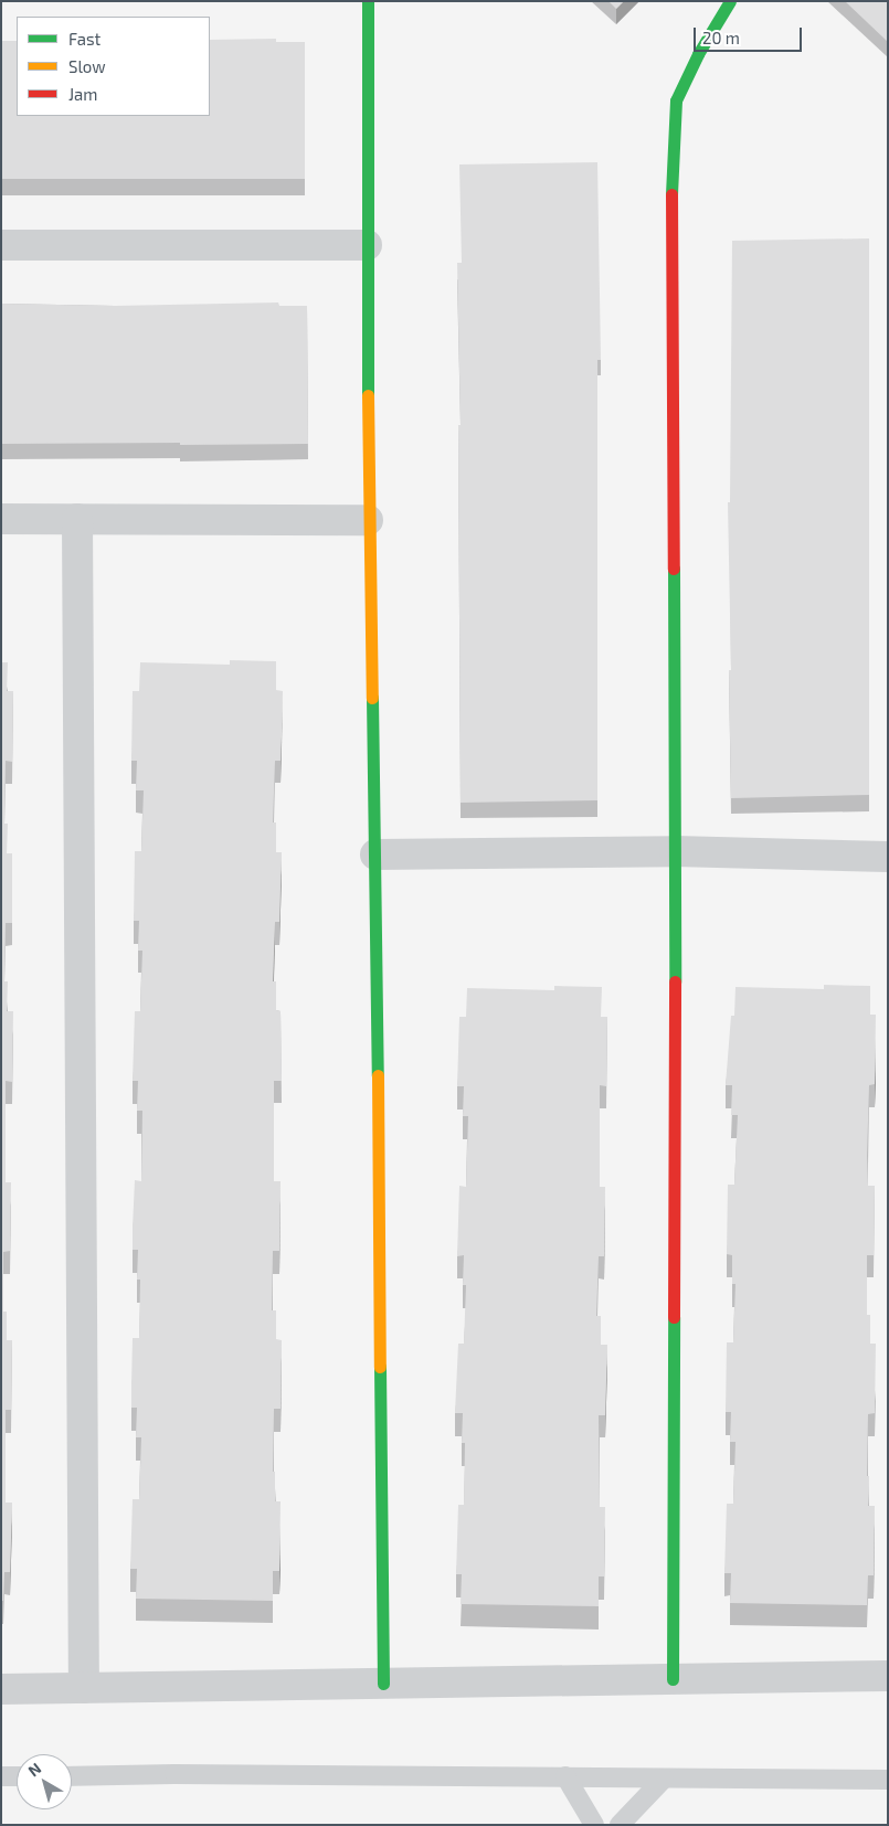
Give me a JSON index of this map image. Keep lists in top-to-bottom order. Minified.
{"legend":["Fast","Slow","Jam"],"scale_bar":"20 m","north":"top left"}
